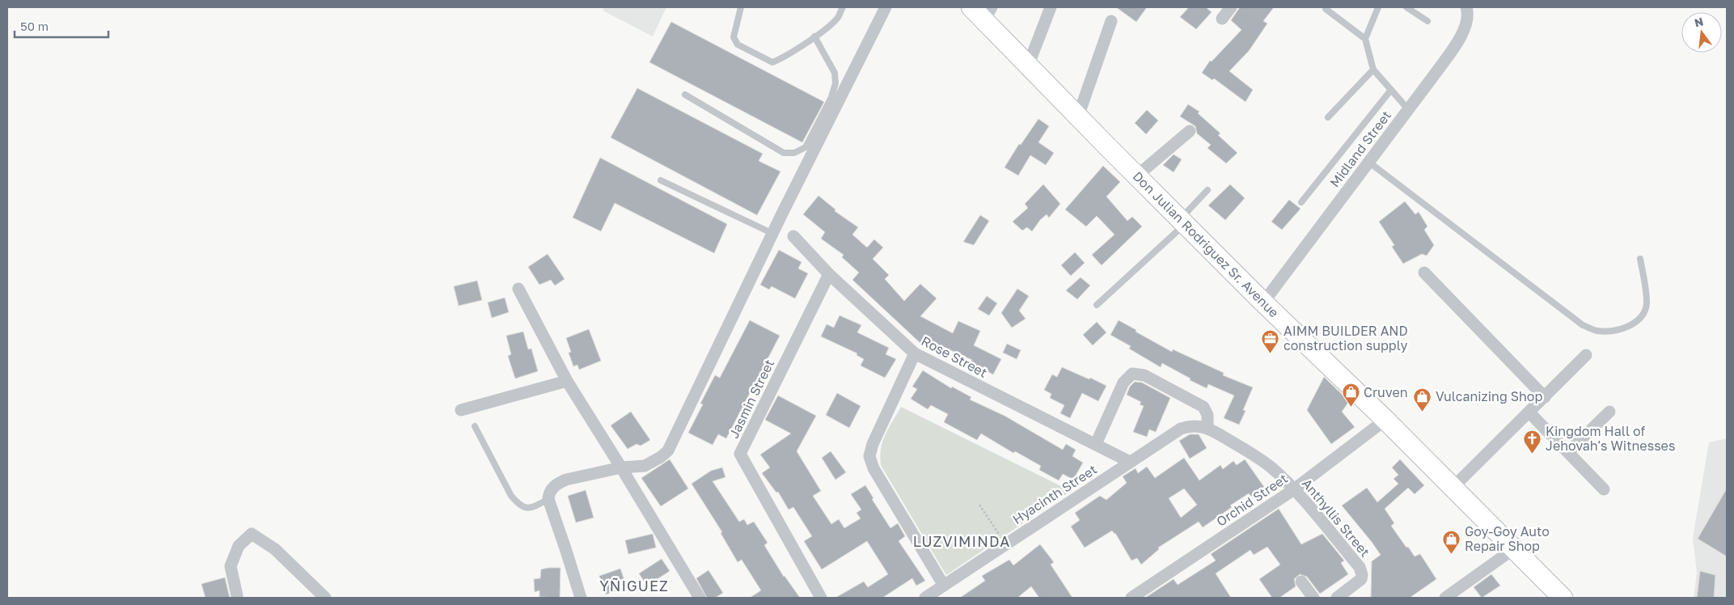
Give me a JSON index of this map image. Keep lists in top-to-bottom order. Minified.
{"streets":{"main road":["Don Julian Rodriguez Sr. Avenue"],"street":["Midland Street","Rose Street","Jasmin Street","Hyacinth Street","Orchid Street","Anthyllis Street"]},"crossings":[["Midland Street","Don Julian Rodriguez Sr. Avenue"],["Don Julian Rodriguez Sr. Avenue","Orchid Street"],["Rose Street","Jasmin Street"],["Rose Street","Hyacinth Street"],["Hyacinth Street","Anthyllis Street"],["Orchid Street","Anthyllis Street"]],"districts":["LUZVIMINDA","YÑIGUEZ"],"places":{"office":["AIMM BUILDER AND construction supply"],"shop":["Cruven","Vulcanizing Shop","Goy-Goy Auto Repair Shop"],"church":["Kingdom Hall of Jehovah's Witnesses"]},"scale_bar":"50 m","north":"top"}
